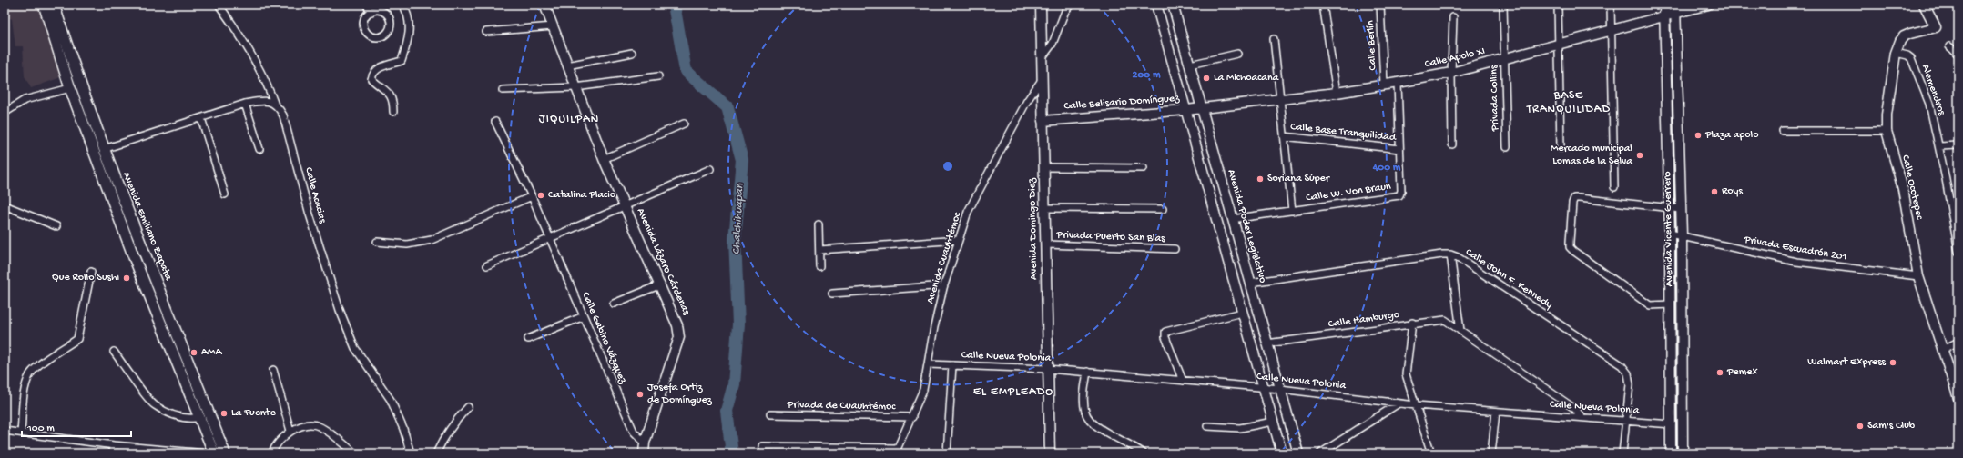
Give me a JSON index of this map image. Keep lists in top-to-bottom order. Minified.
{"streets":{"main road":["Avenida Emiliano Zapata"],"street":["Calle Berlín","Calle Apolo XI","Alemendros","Privada Collins","Calle Belisario Domínguez","Calle Base Tranquilidad","Calle Ocotepec","Calle W. Von Braun","Calle Acacias","Avenida Poder Legislativo","Avenida Domingo Diez","Avenida Vicente Guerrero","Privada Puerto San Blas","Privada Escuadrón 201","Avenida Cuauhtémoc","Avenida Lázaro Cárdenas","Calle John F. Kennedy","Calle Hamburgo","Calle Gabino Vázquez","Calle Nueva Polonia","Privada de Cuauhtémoc"]},"crossings":[["Calle Berlín","Calle Apolo XI"],["Calle Apolo XI","Privada Collins"],["Calle Apolo XI","Calle Belisario Domínguez"],["Calle Apolo XI","Calle W. Von Braun"],["Calle Apolo XI","Avenida Poder Legislativo"],["Calle Apolo XI","Avenida Vicente Guerrero"],["Alemendros","Calle Ocotepec"],["Calle Belisario Domínguez","Avenida Poder Legislativo"],["Calle Belisario Domínguez","Avenida Domingo Diez"],["Calle Base Tranquilidad","Calle W. Von Braun"],["Calle Ocotepec","Privada Escuadrón 201"],["Calle W. Von Braun","Avenida Poder Legislativo"],["Avenida Poder Legislativo","Calle John F. Kennedy"],["Avenida Poder Legislativo","Calle Hamburgo"],["Avenida Poder Legislativo","Calle Nueva Polonia"],["Avenida Domingo Diez","Privada Puerto San Blas"],["Avenida Domingo Diez","Avenida Cuauhtémoc"],["Avenida Domingo Diez","Calle Nueva Polonia"],["Avenida Vicente Guerrero","Privada Escuadrón 201"],["Avenida Vicente Guerrero","Calle Nueva Polonia"],["Avenida Cuauhtémoc","Calle Nueva Polonia"],["Avenida Cuauhtémoc","Privada de Cuauhtémoc"],["Avenida Lázaro Cárdenas","Calle Gabino Vázquez"],["Calle John F. Kennedy","Calle Nueva Polonia"],["Calle Hamburgo","Calle Nueva Polonia"]],"districts":["BASE TRANQUILIDAD","JIQUILPAN","EL EMPLEADO"],"water":["Chalchihuapan"],"places":["La Michoacana","Plaza apolo","Mercado municipal Lomas de la Selva","Soriana Súper","Roys","Catalina Placio","Que Rollo Sushi","AMA","Walmart Express","Pemex","Josefa Ortiz de Domínguez","La Fuente","Sam's Club"],"scale_bar":"100 m","rings":["200 m","400 m"]}
